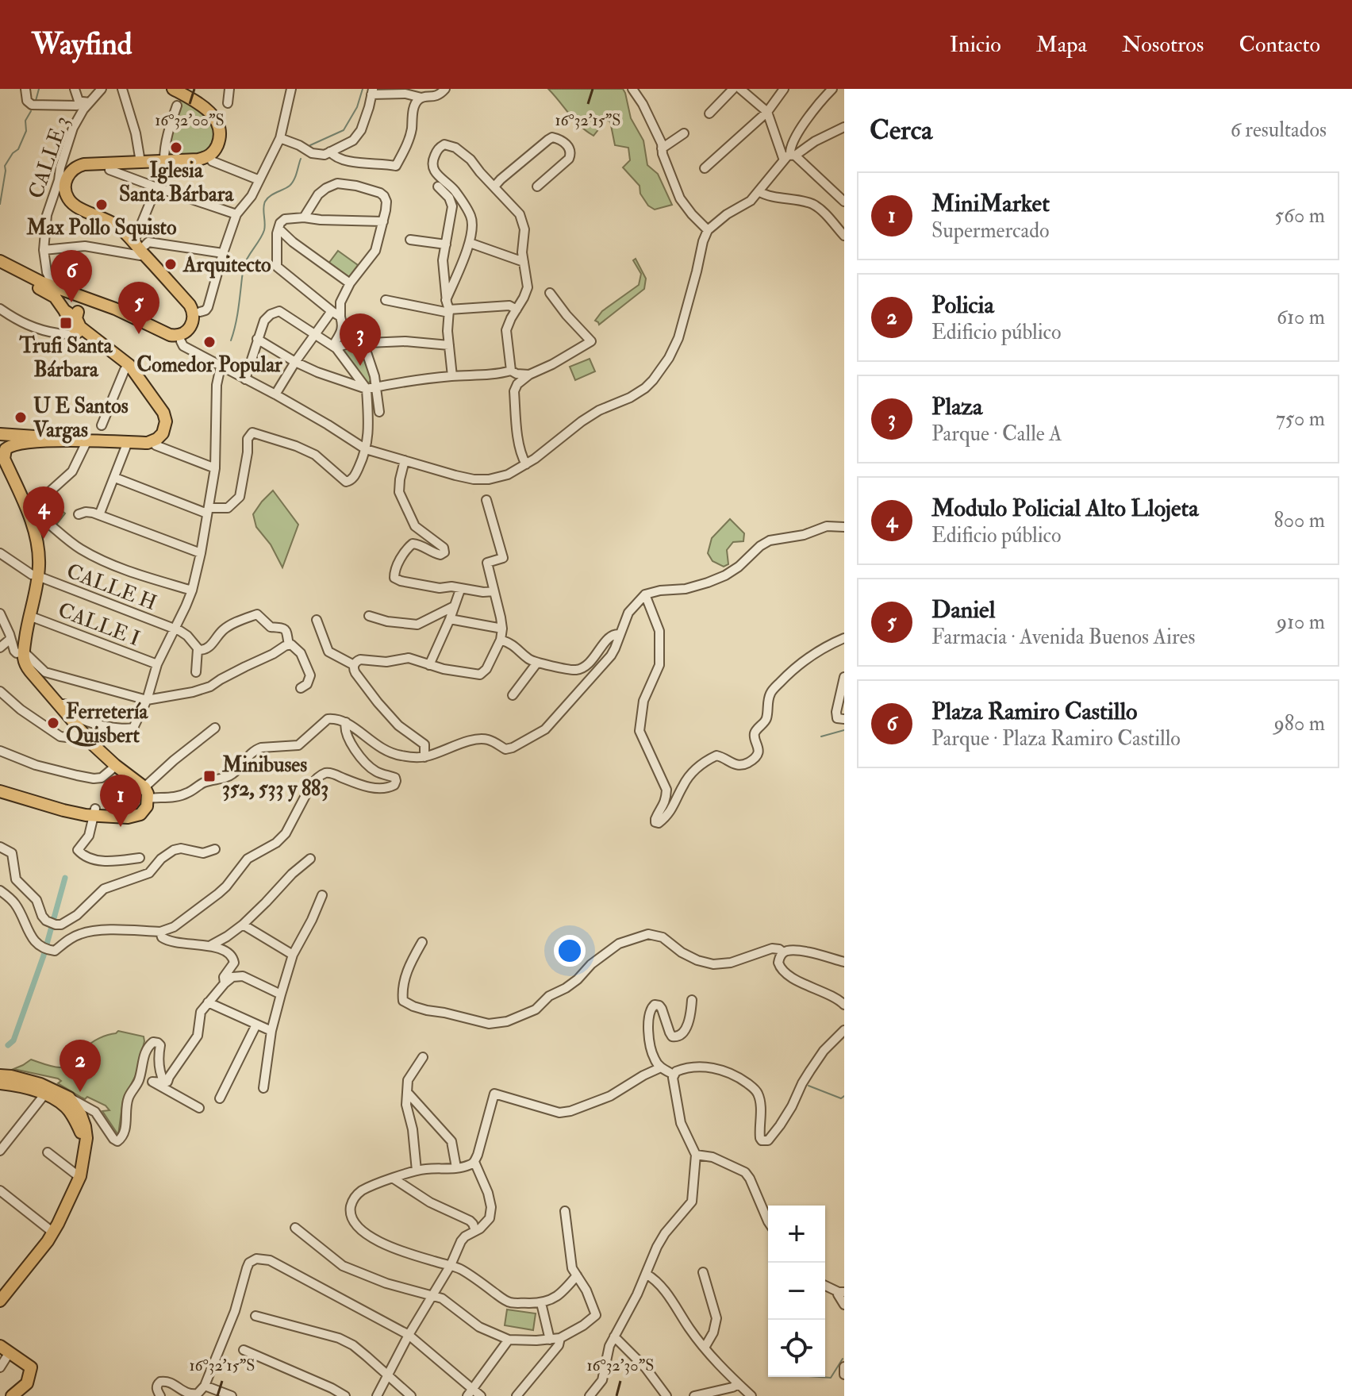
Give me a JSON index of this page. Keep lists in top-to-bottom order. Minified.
{"streets":{"street":["CALLE 3","CALLE H","CALLE I"]},"places":{"other":["Iglesia Santa Bárbara","Max Pollo Squisto","Arquitecto","Comedor Popular","U E Santos Vargas","Ferretería Quisbert"],"transit":["Trufi Santa Bárbara","Minibuses 352, 533 y 883"]},"page":{"header":"Wayfind","nav":["Inicio","Mapa","Nosotros","Contacto"],"heading":["Cerca","6 resultados"],"list":[{"mark":"1","name":"MiniMarket","note":"Supermercado","value":"560 m"},{"mark":"2","name":"Policia","note":"Edificio público","value":"610 m"},{"mark":"3","name":"Plaza","note":"Parque · Calle A","value":"750 m"},{"mark":"4","name":"Modulo Policial Alto Llojeta","note":"Edificio público","value":"800 m"},{"mark":"5","name":"Daniel","note":"Farmacia · Avenida Buenos Aires","value":"910 m"},{"mark":"6","name":"Plaza Ramiro Castillo","note":"Parque · Plaza Ramiro Castillo","value":"980 m"}],"pins":["6","5","3","4","1","2"],"map_buttons":["+","−"]},"coordinates":["16°32'00\"S","16°32'15\"S","16°32'30\"S"]}
